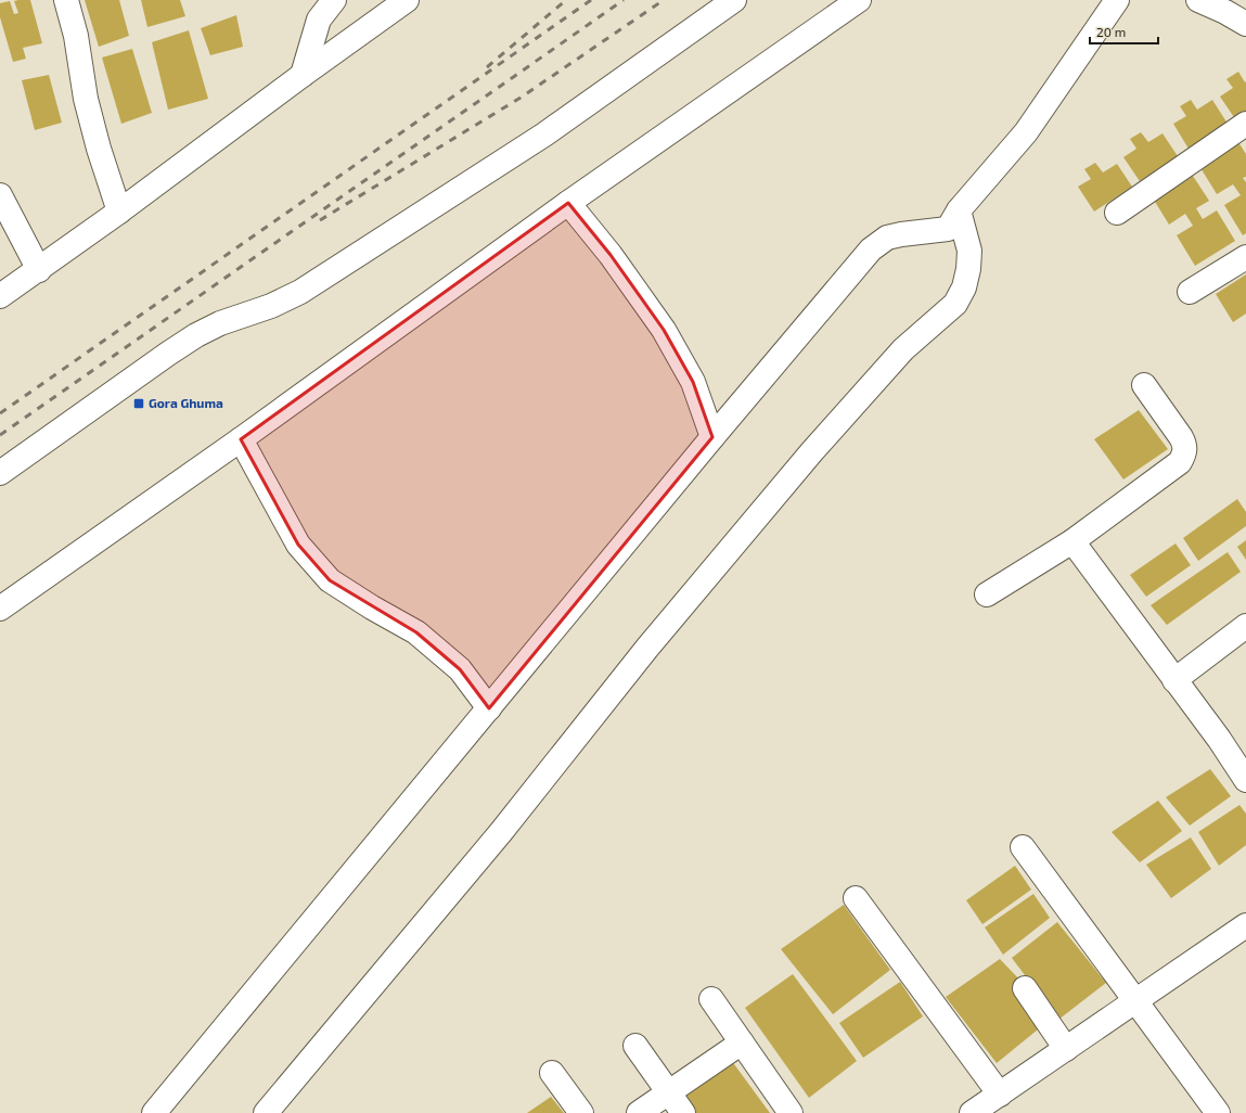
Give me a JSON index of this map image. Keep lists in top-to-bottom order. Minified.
{"places":{"transit":["Gora Ghuma"]},"scale_bar":"20 m"}
